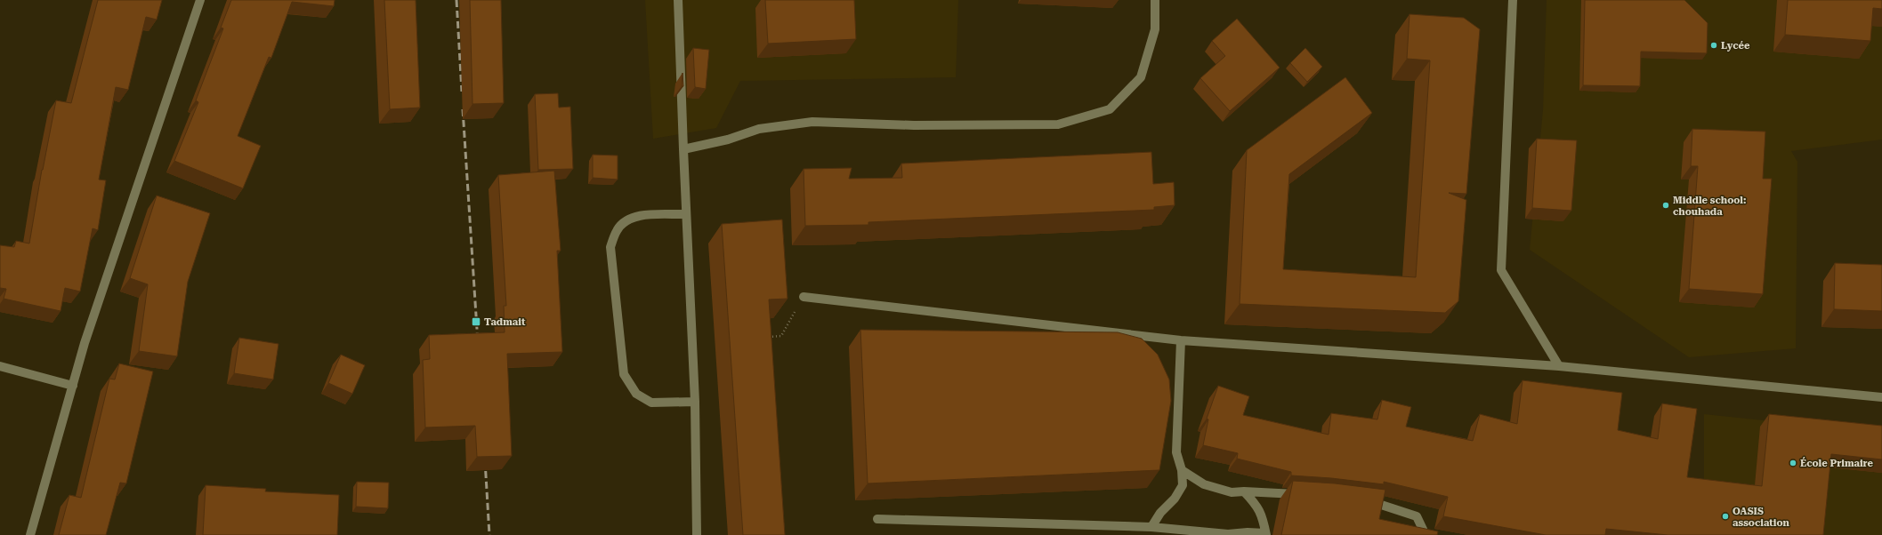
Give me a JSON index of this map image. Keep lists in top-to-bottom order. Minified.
{"places":{"other":["Lycée","Middle school: chouhada","École Primaire","OASIS association"],"transit":["Tadmait"]}}
